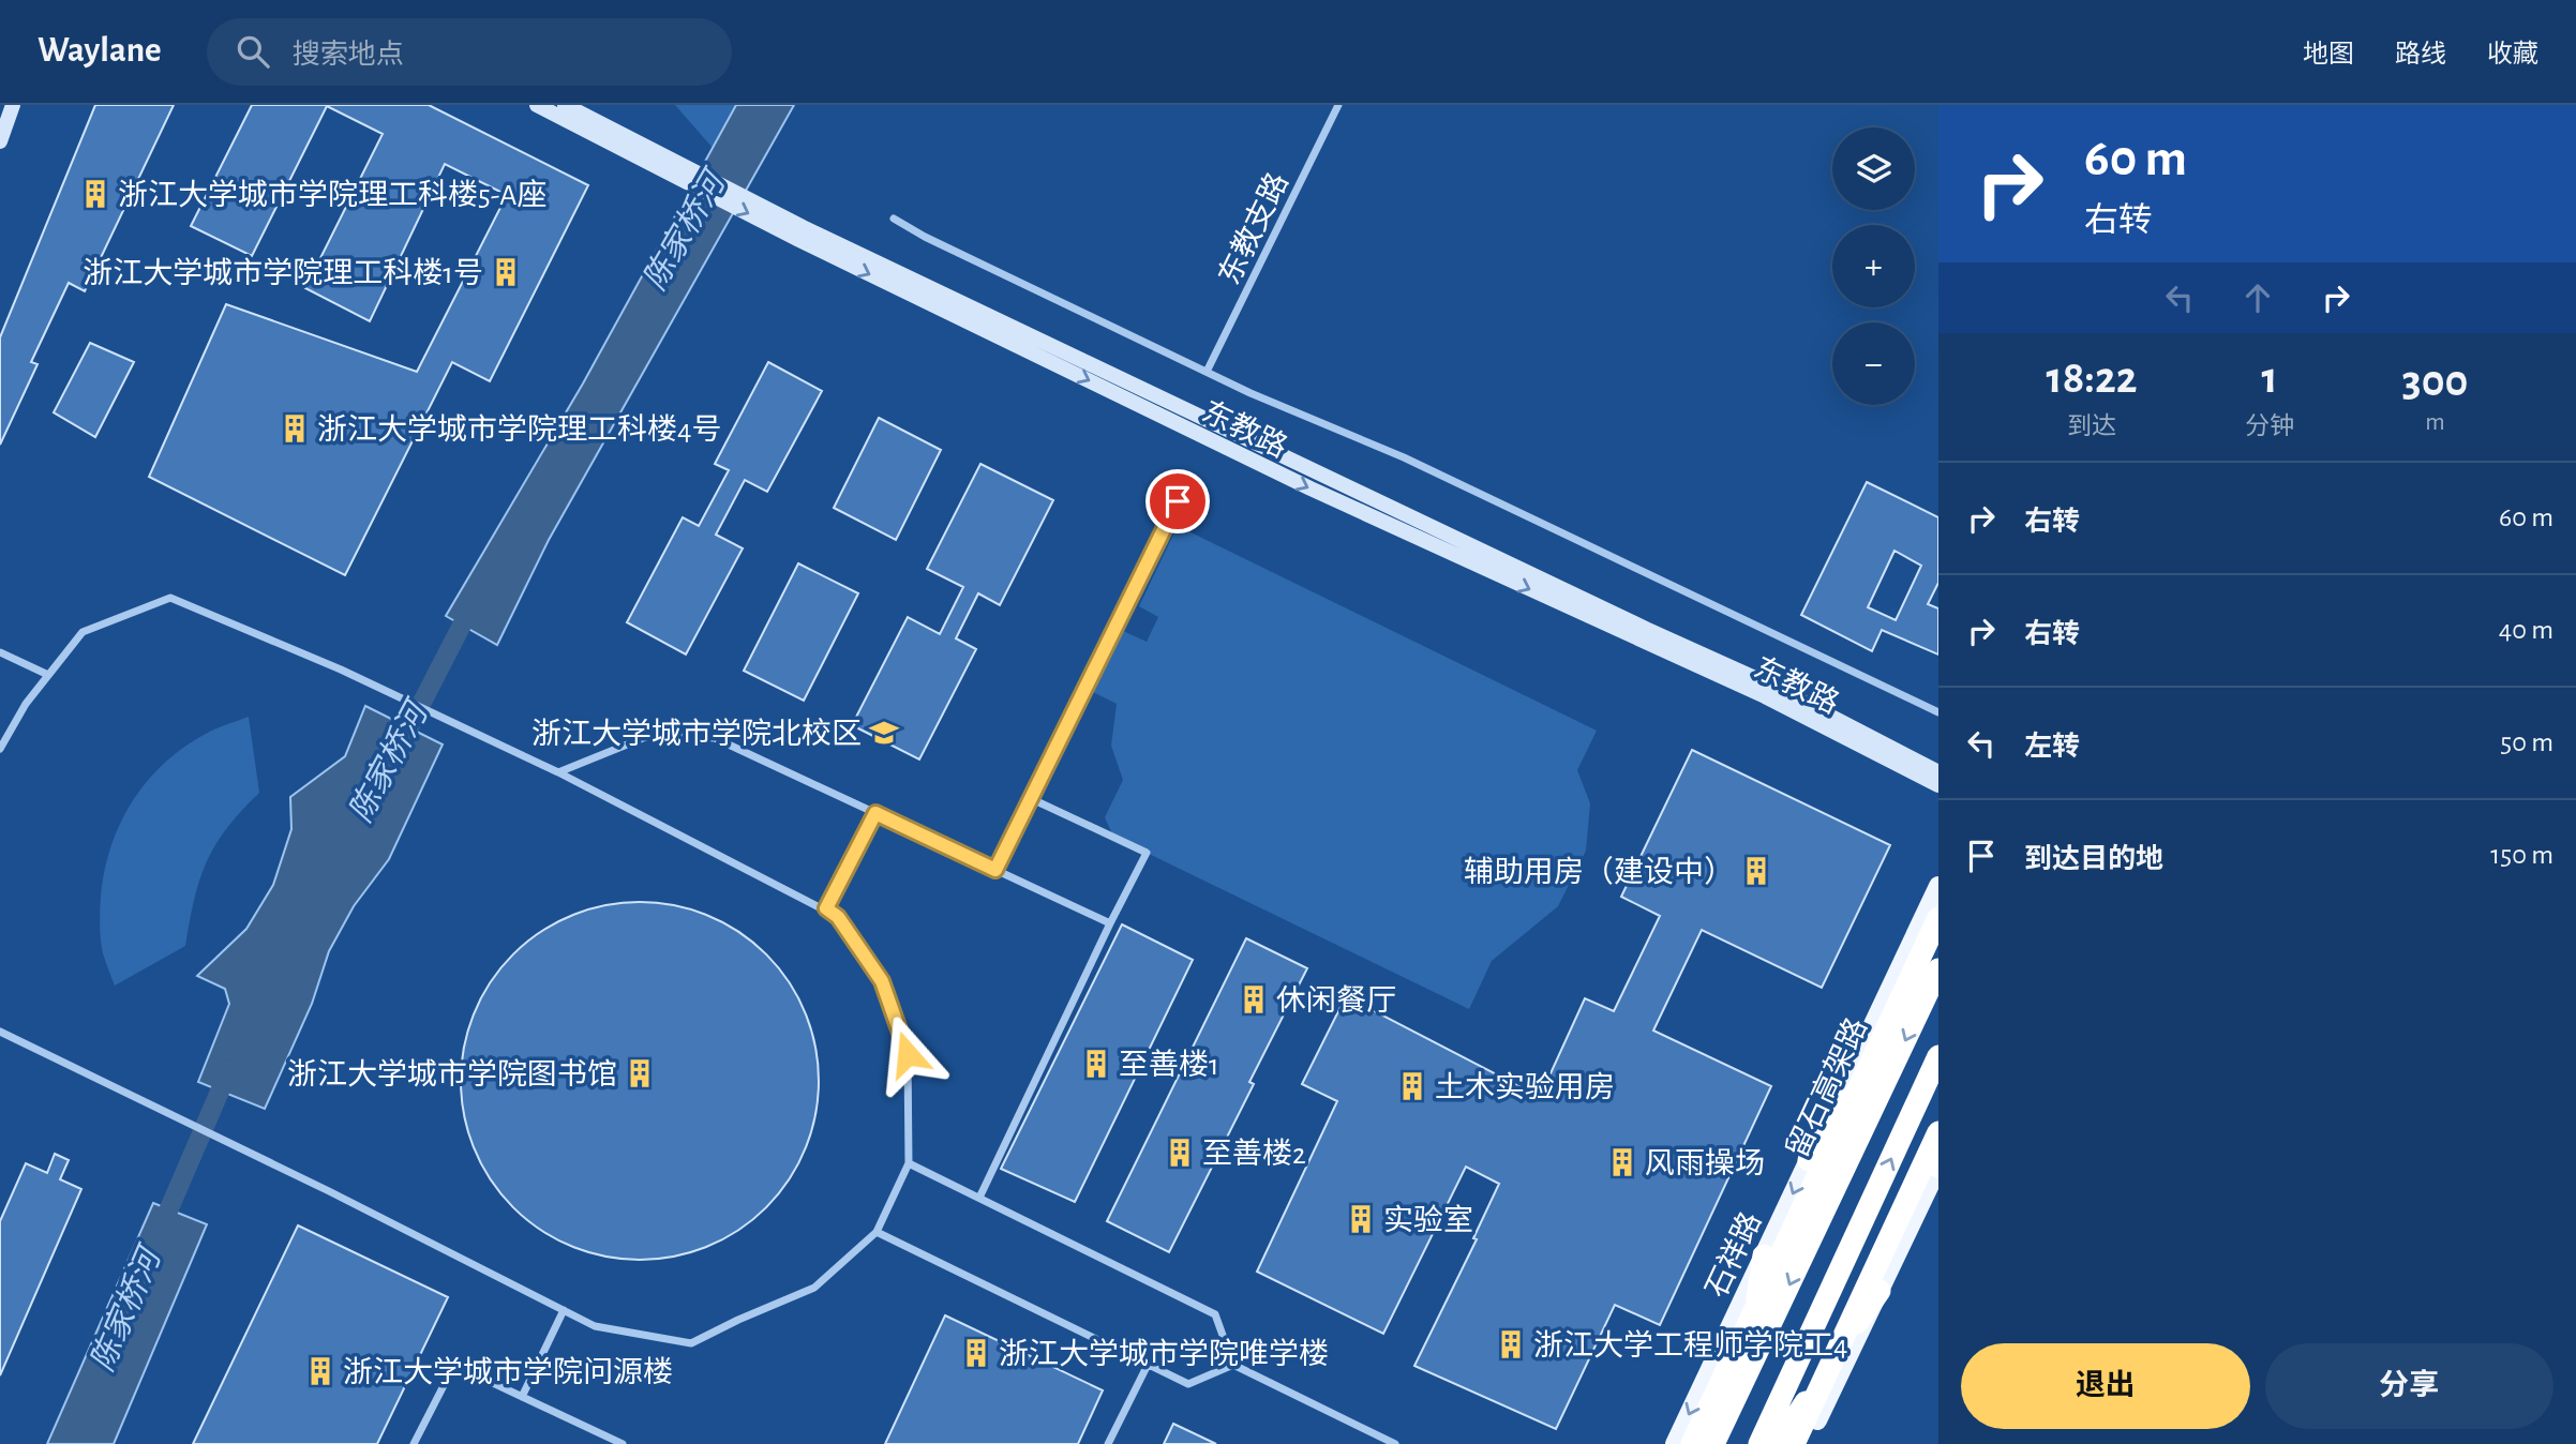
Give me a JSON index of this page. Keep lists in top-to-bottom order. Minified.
{"streets":{"highway":["留石高架路"],"main road":["石祥路"],"street":["东教支路","东教路"]},"water":["陈家桥河"],"places":{"building":["浙江大学城市学院理工科楼5-A座","浙江大学城市学院理工科楼1号","浙江大学城市学院理工科楼4号","辅助用房（建设中）","休闲餐厅","至善楼1","浙江大学城市学院图书馆","土木实验用房","至善楼2","风雨操场","实验室","浙江大学工程师学院工4","浙江大学城市学院唯学楼","浙江大学城市学院问源楼"],"school or university":["浙江大学城市学院北校区"]},"page":{"header":"Waylane","search":"搜索地点","nav":["地图","路线","收藏"],"turn":["60 m","右转"],"map_buttons":["+","−"],"eta":["18:22","到达","1","分钟","300","m"],"list":[{"name":"右转","value":"60 m"},{"name":"右转","value":"40 m"},{"name":"左转","value":"50 m"},{"name":"到达目的地","value":"150 m"}],"buttons":["退出","分享"]}}
